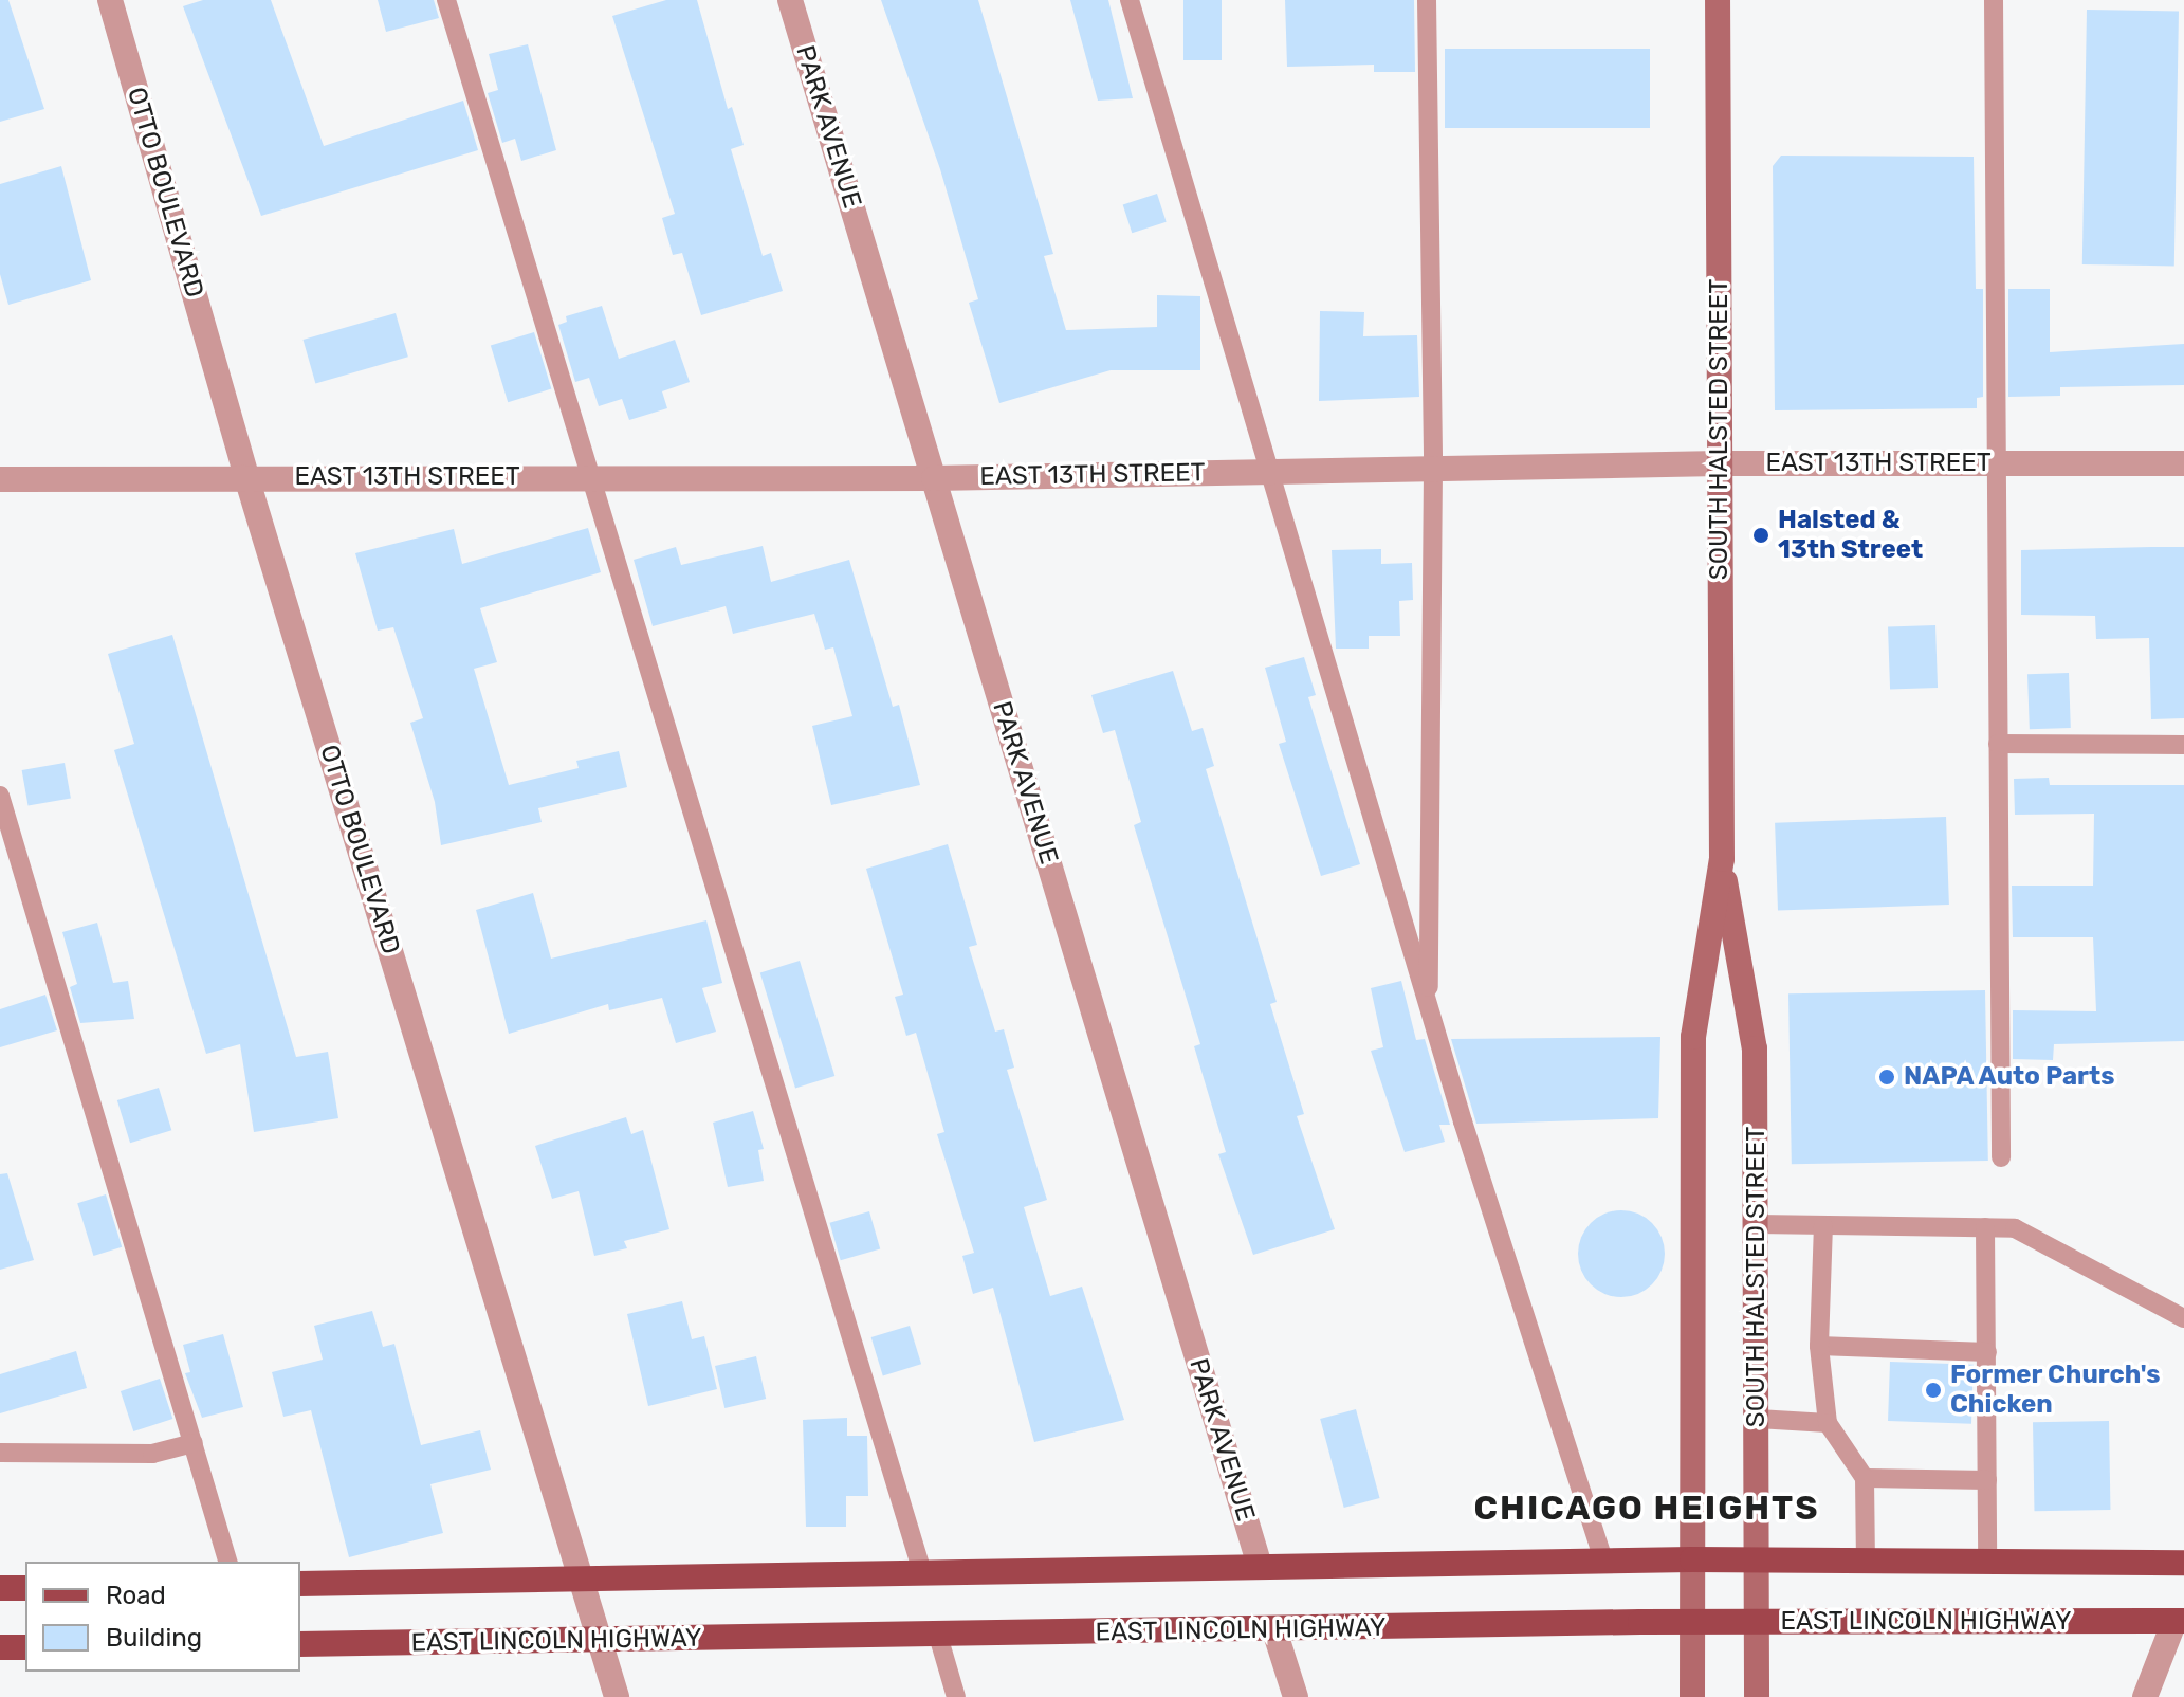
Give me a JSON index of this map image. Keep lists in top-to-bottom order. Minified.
{"streets":{"main road":["EAST LINCOLN HIGHWAY"],"street":["PARK AVENUE","OTTO BOULEVARD","SOUTH HALSTED STREET","EAST 13TH STREET"]},"crossings":[["PARK AVENUE","EAST 13TH STREET"],["OTTO BOULEVARD","EAST 13TH STREET"],["OTTO BOULEVARD","EAST LINCOLN HIGHWAY"],["SOUTH HALSTED STREET","EAST 13TH STREET"],["SOUTH HALSTED STREET","EAST LINCOLN HIGHWAY"]],"districts":["CHICAGO HEIGHTS"],"places":["Halsted & 13th Street","NAPA Auto Parts","Former Church's Chicken"],"legend":["Road","Building"]}
